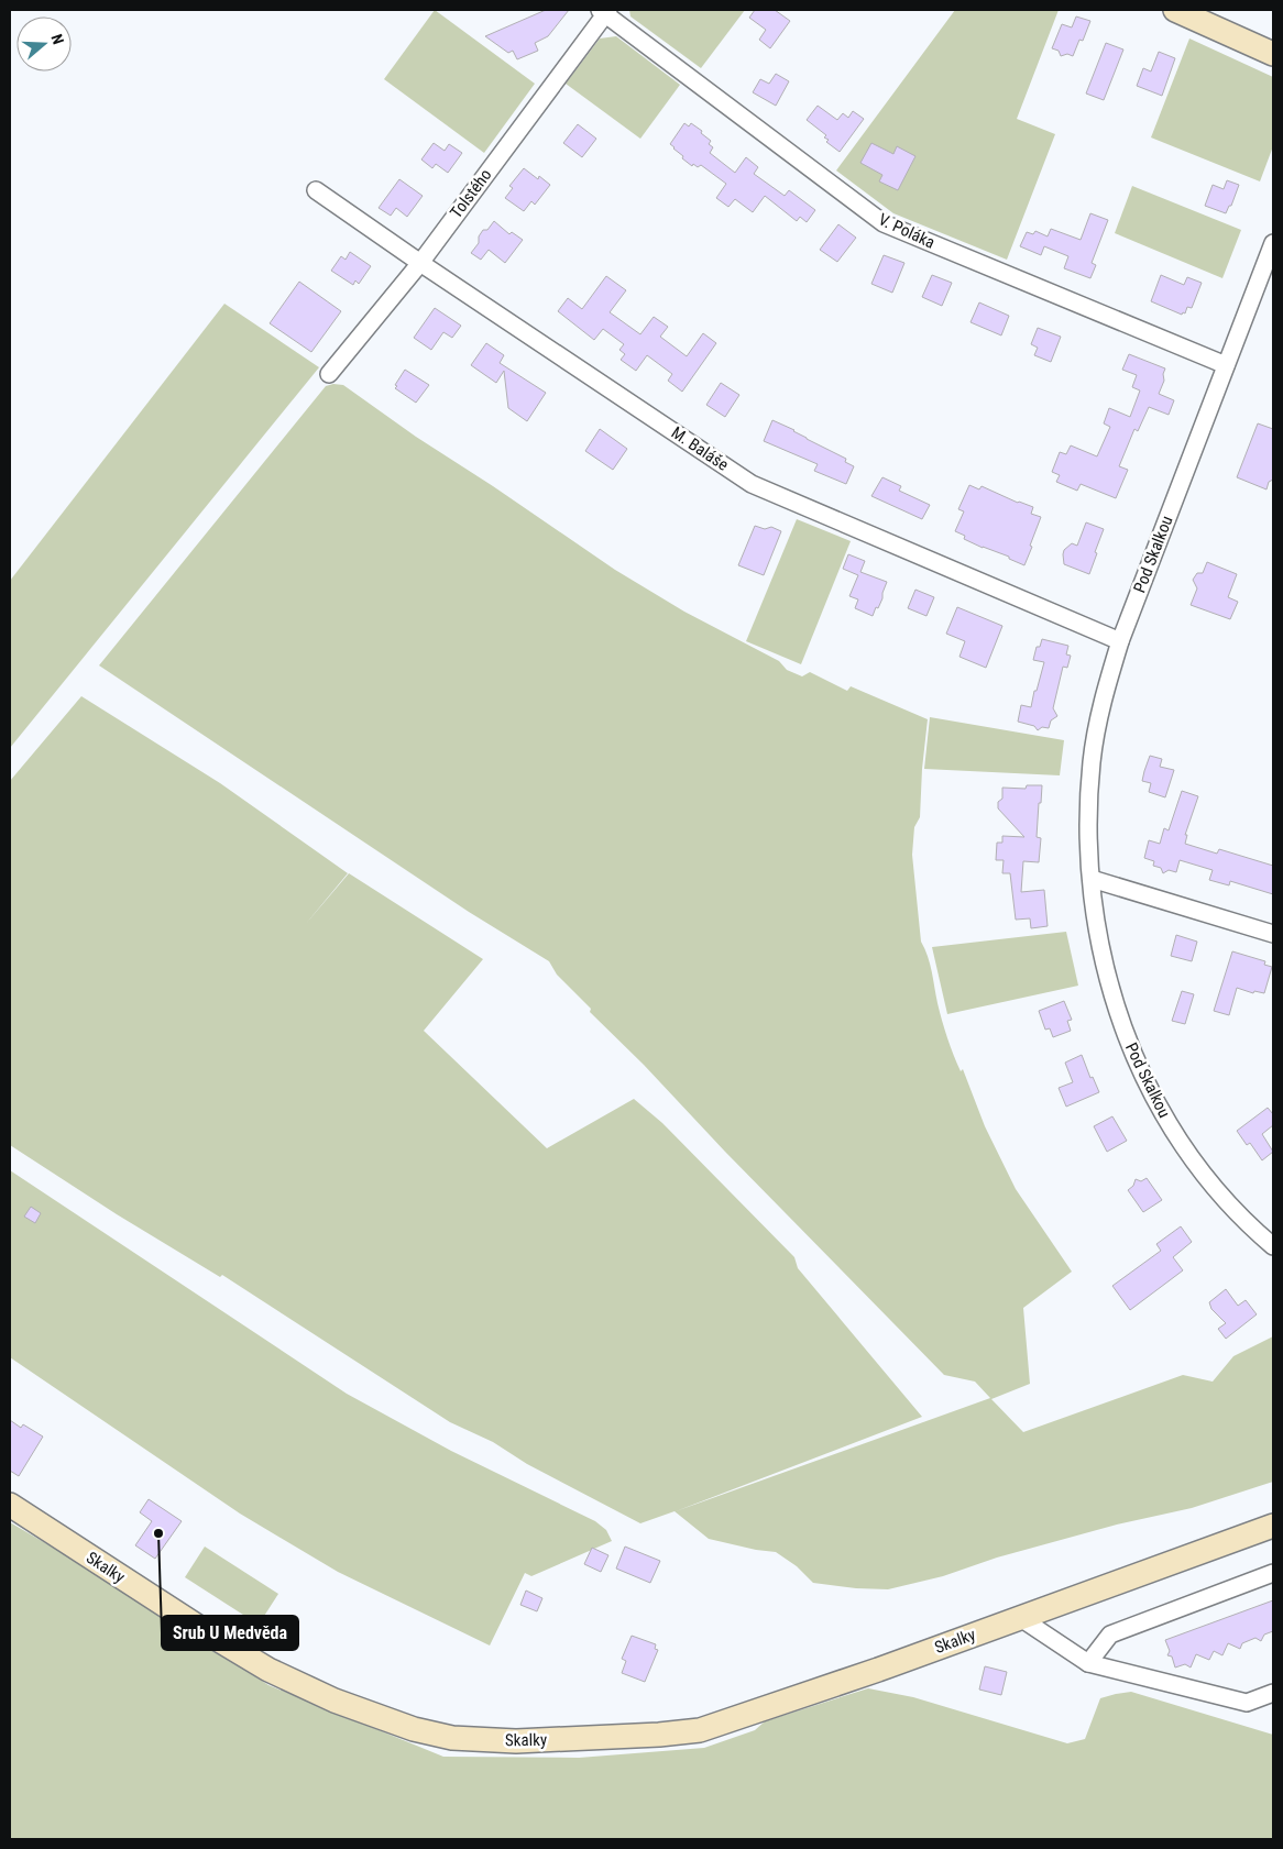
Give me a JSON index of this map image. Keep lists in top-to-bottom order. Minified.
{"streets":{"street":["Tolstého","V. Poláka","M. Baláše","Pod Skalkou","Skalky"]},"crossings":[["Tolstého","V. Poláka"],["Tolstého","M. Baláše"],["V. Poláka","Pod Skalkou"],["M. Baláše","Pod Skalkou"]],"places":["Srub U Medvěda"],"north":"right"}
